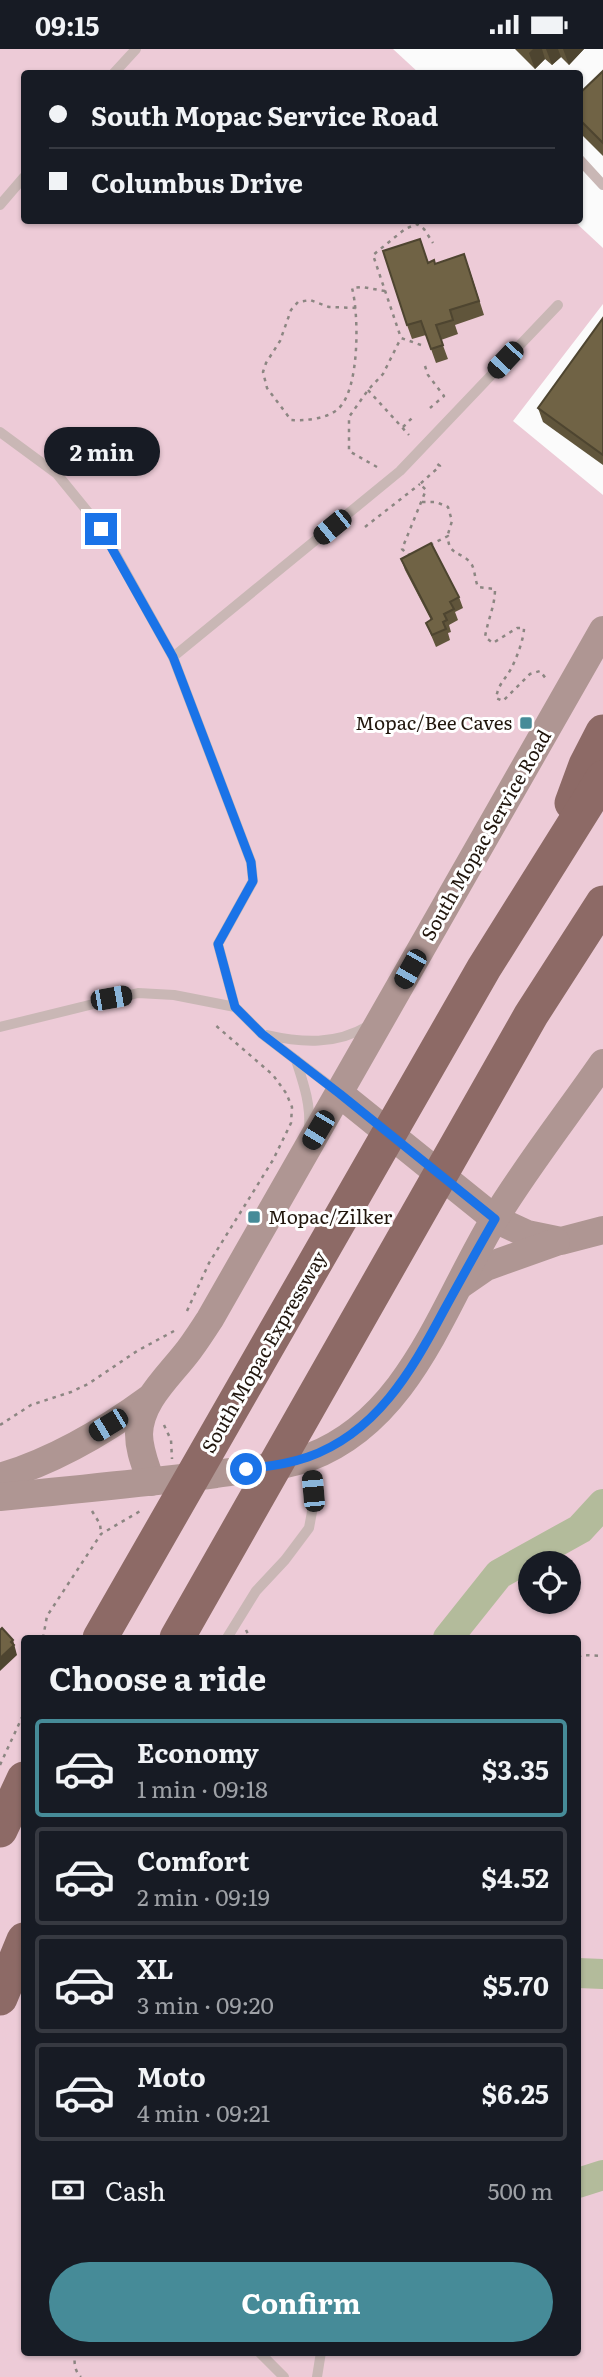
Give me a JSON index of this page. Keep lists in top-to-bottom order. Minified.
{"streets":{"highway":["South Mopac Expressway"],"main road":["South Mopac Service Road"]},"places":{"transit":["Mopac/Bee Caves","Mopac/Zilker"]},"page":{"status":"09:15","banner":["South Mopac Service Road","Columbus Drive"],"bubble":"2 min","heading":"Choose a ride","list":[{"name":"Economy","note":"1 min · 09:18","value":"$3.35"},{"name":"Comfort","note":"2 min · 09:19","value":"$4.52"},{"name":"XL","note":"3 min · 09:20","value":"$5.70"},{"name":"Moto","note":"4 min · 09:21","value":"$6.25"}],"pay":["Cash","500 m"],"buttons":"Confirm"}}
